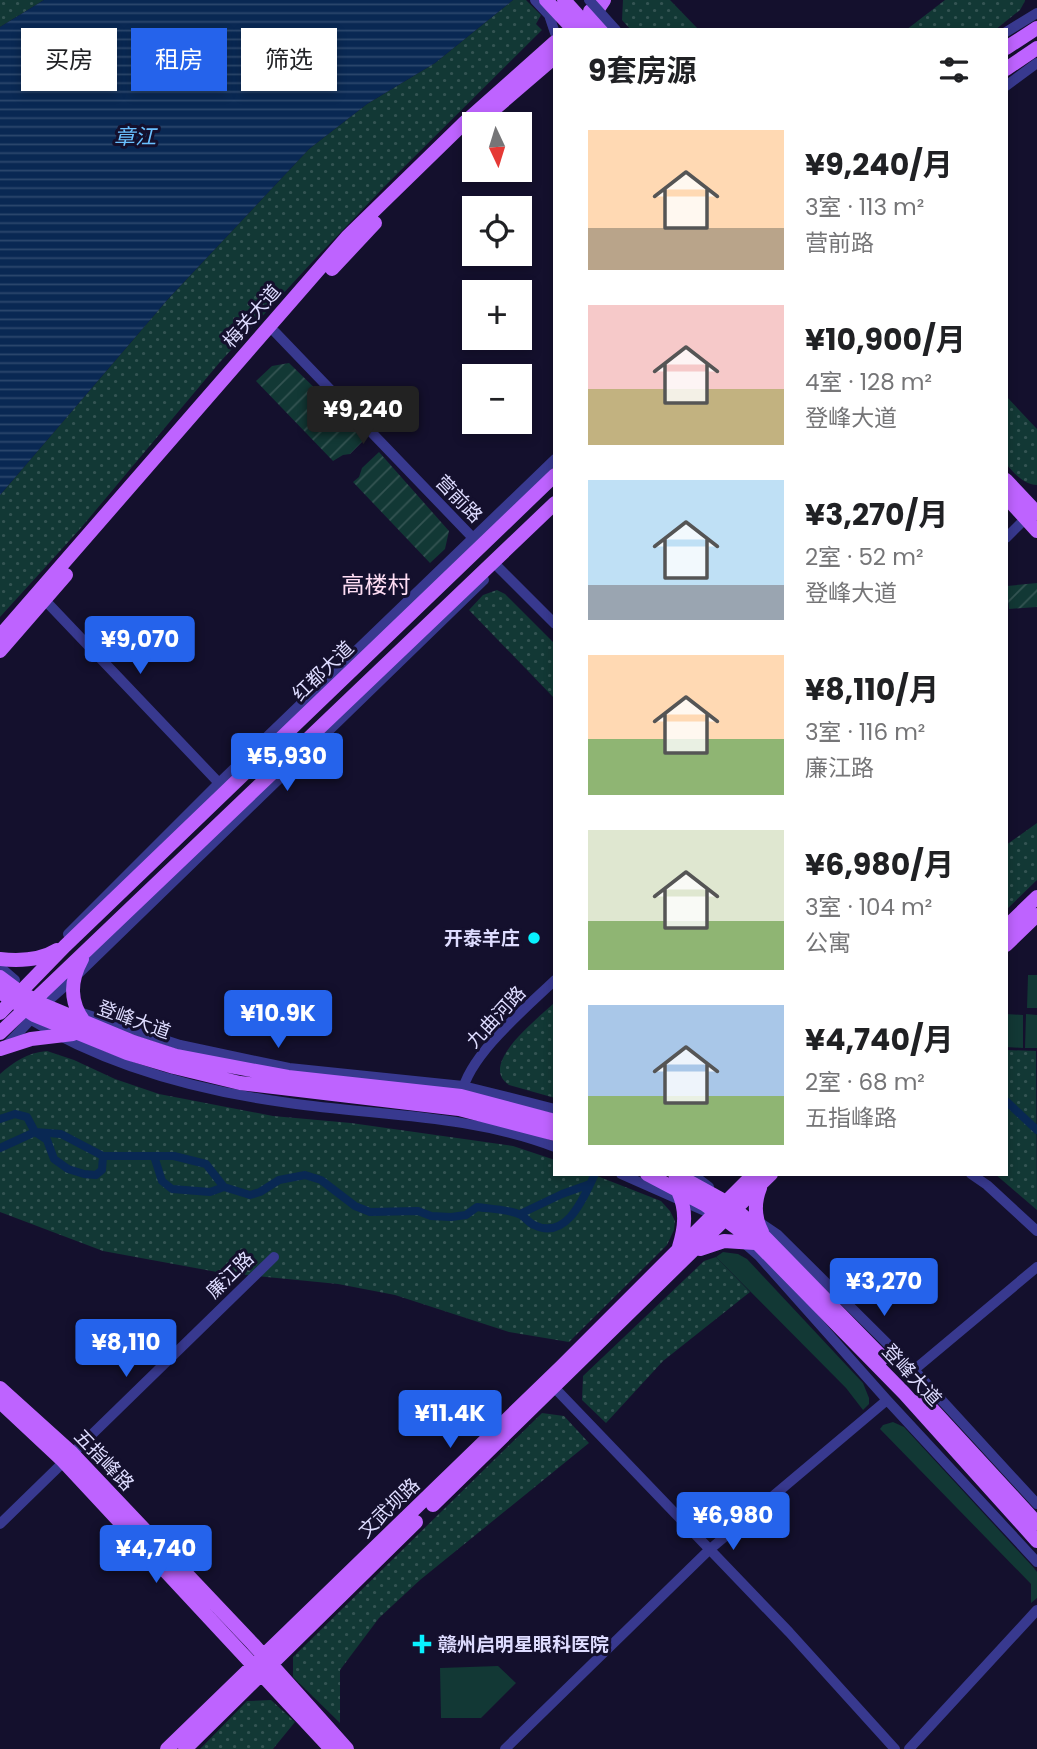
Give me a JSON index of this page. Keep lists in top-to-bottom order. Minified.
{"streets":{"main road":["梅关大道","红都大道","登峰大道","五指峰路","文武坝路"],"street":["营前路","九曲河路","廉江路"]},"crossings":[["梅关大道","营前路"],["红都大道","登峰大道"],["九曲河路","登峰大道"],["登峰大道","文武坝路"],["廉江路","五指峰路"],["五指峰路","文武坝路"]],"districts":["高楼村"],"water":["章江"],"places":{"other":["开泰羊庄"],"health":["赣州启明星眼科医院"]},"north":"bottom","page":{"chip":["买房","租房","筛选"],"heading":"9套房源","map_buttons":["+","−"],"list":[{"name":"¥9,240/月","note":"3室 · 113 m² · 营前路"},{"name":"¥10,900/月","note":"4室 · 128 m² · 登峰大道"},{"name":"¥3,270/月","note":"2室 · 52 m² · 登峰大道"},{"name":"¥8,110/月","note":"3室 · 116 m² · 廉江路"},{"name":"¥6,980/月","note":"3室 · 104 m² · 公寓"},{"name":"¥4,740/月","note":"2室 · 68 m² · 五指峰路"}],"price":["¥9,240","¥9,070","¥5,930","¥10.9K","¥3,270","¥8,110","¥11.4K","¥6,980","¥4,740"]}}
